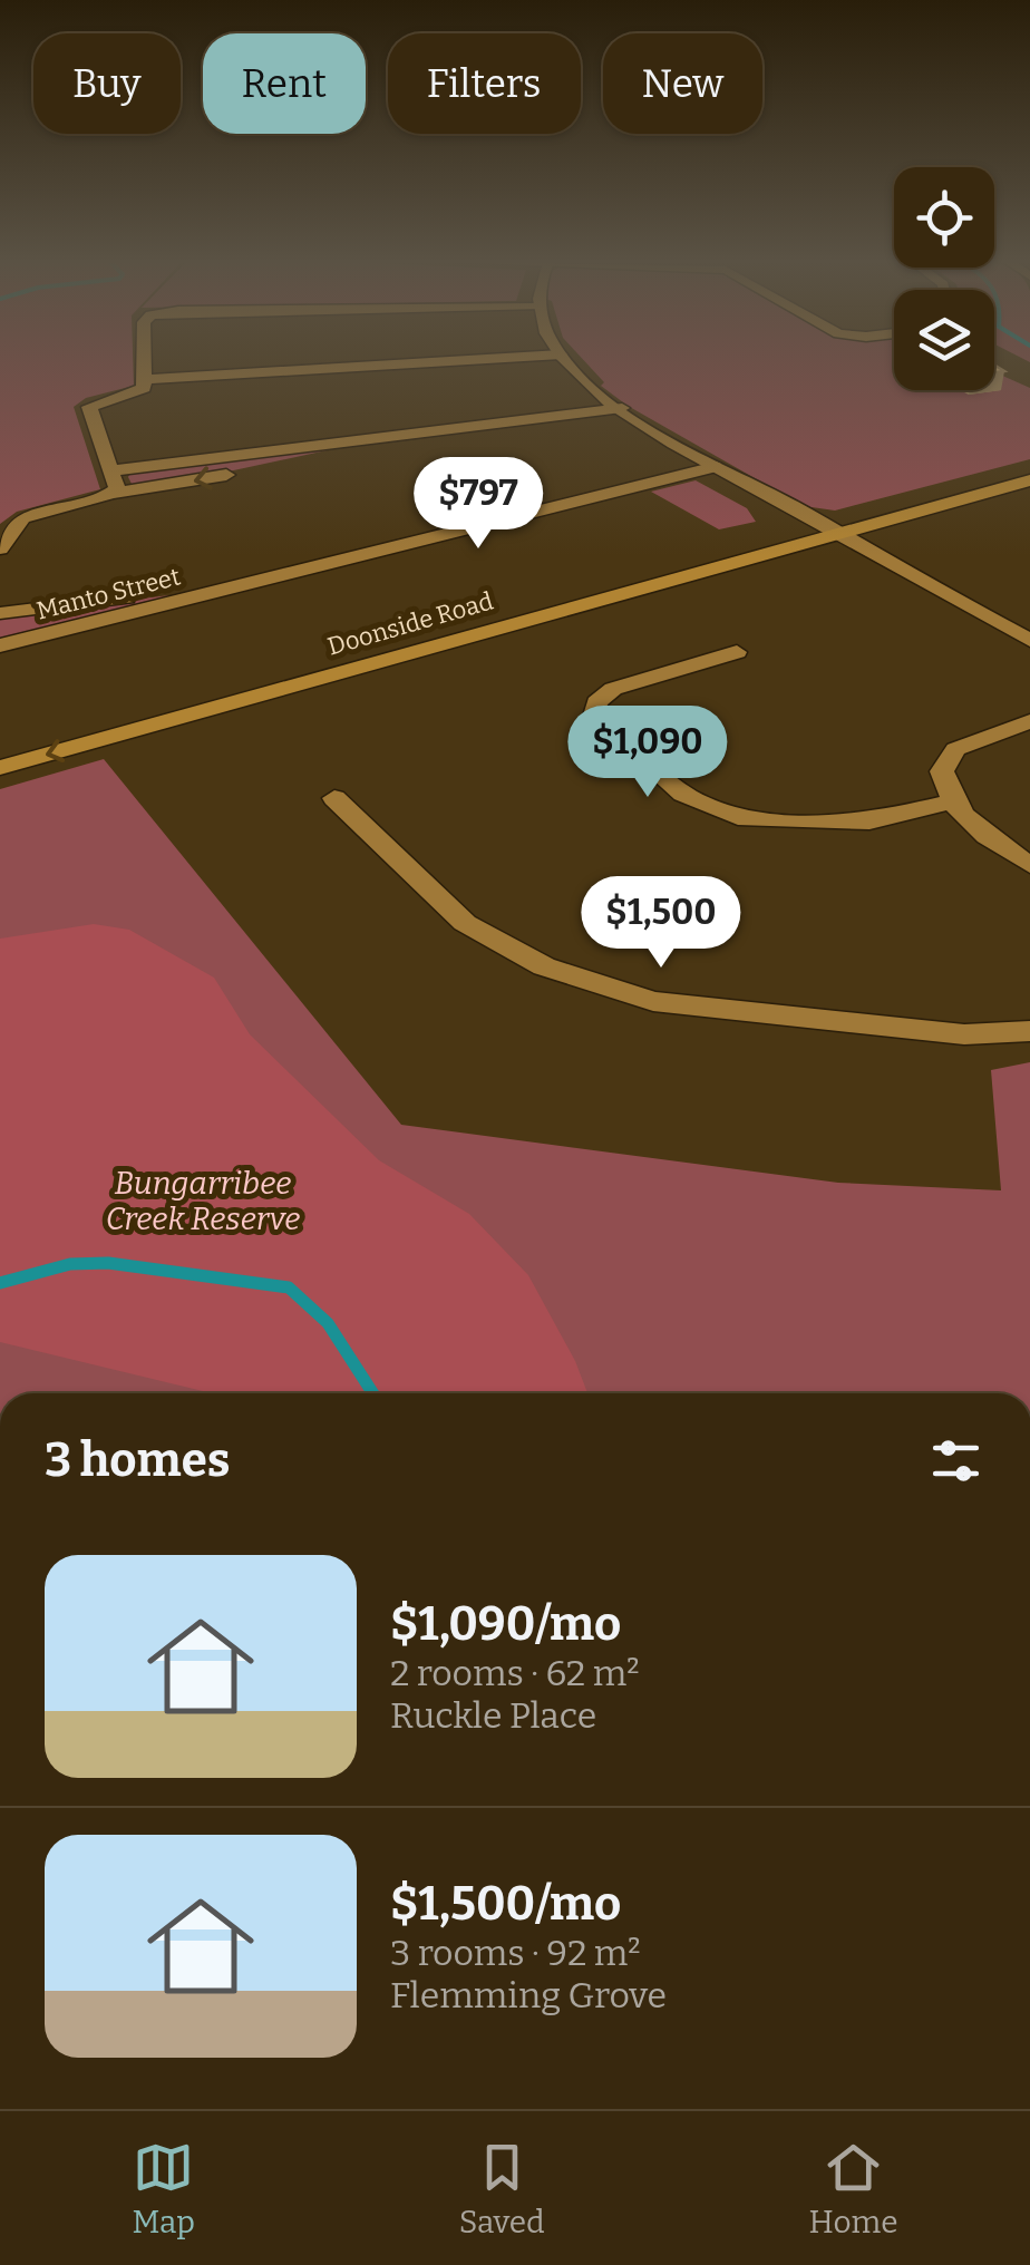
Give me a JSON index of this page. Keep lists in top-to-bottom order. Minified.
{"streets":{"main road":["Doonside Road"],"street":["Manto Street"]},"parks":["Bungarribee Creek Reserve"],"page":{"chip":["Buy","Rent","Filters","New"],"price":["$797","$1,090","$1,500"],"heading":"3 homes","list":[{"name":"$1,090/mo","note":"2 rooms · 62 m² · Ruckle Place"},{"name":"$1,500/mo","note":"3 rooms · 92 m² · Flemming Grove"}],"tabs":["Map","Saved","Home"]}}
